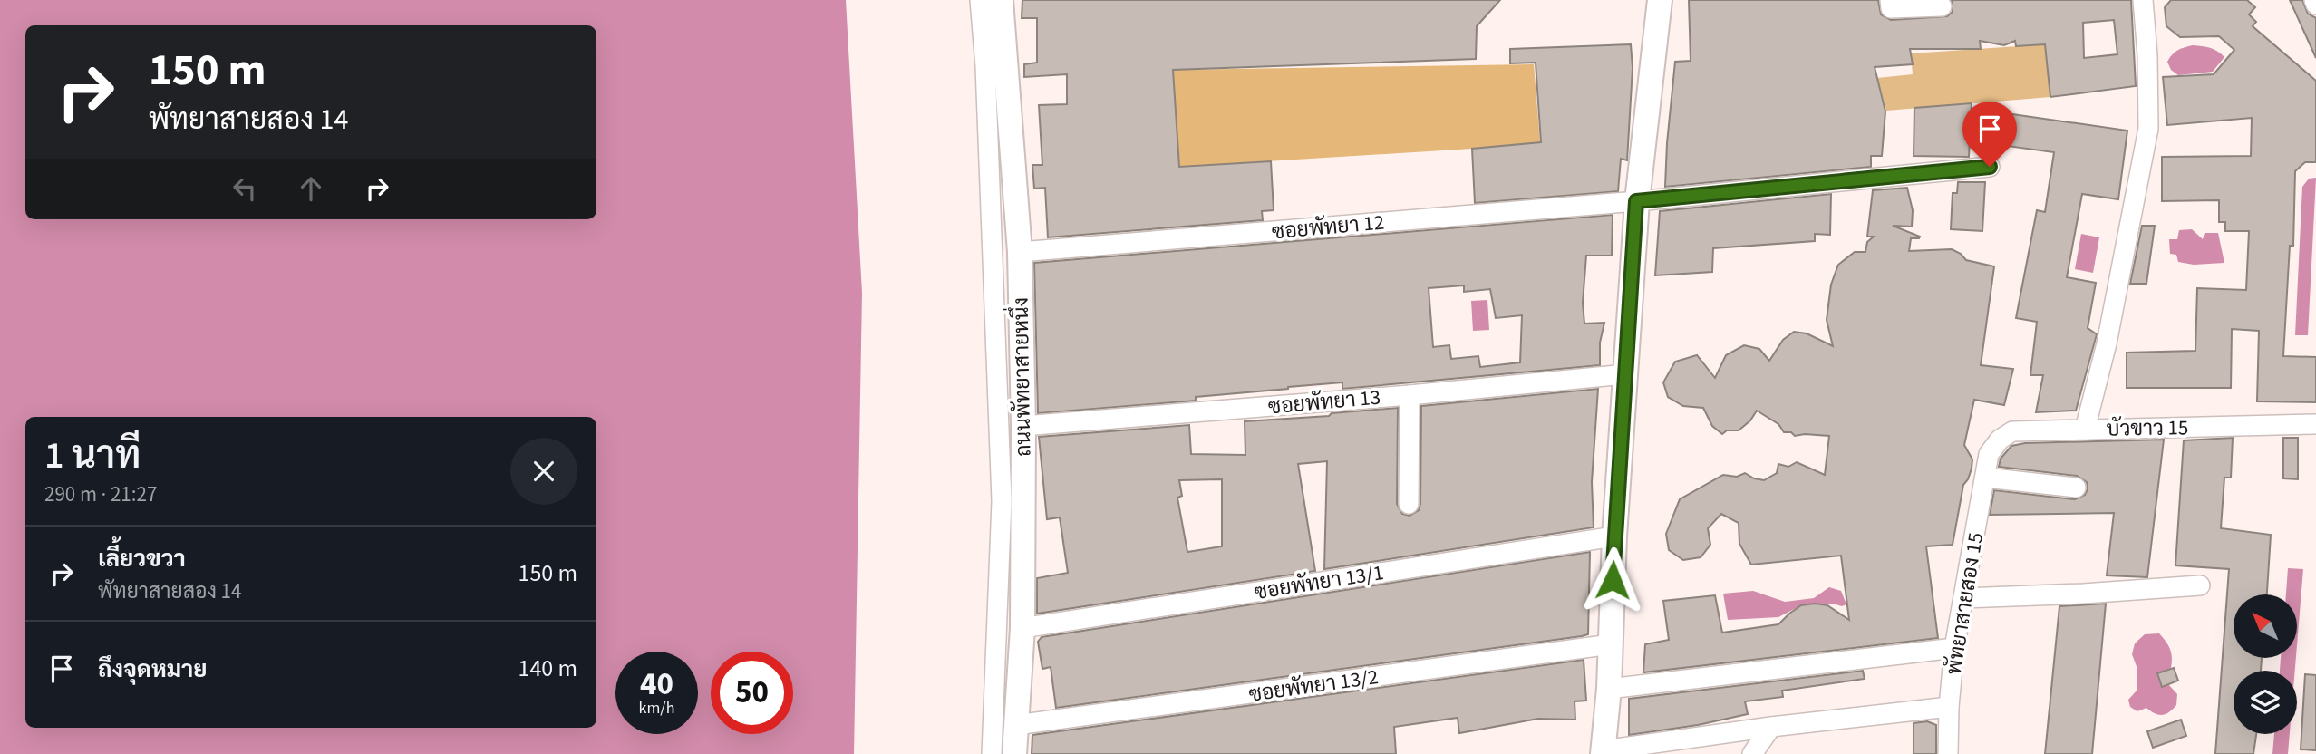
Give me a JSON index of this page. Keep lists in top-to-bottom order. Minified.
{"streets":{"main road":["ถนนพัทยาสายหนึ่ง"],"street":["ซอยพัทยา 12","ซอยพัทยา 13","บัวขาว 15","ซอยพัทยา 13/1","พัทยาสายสอง 15","ซอยพัทยา 13/2"]},"crossings":[["ซอยพัทยา 12","ถนนพัทยาสายหนึ่ง"],["ถนนพัทยาสายหนึ่ง","ซอยพัทยา 13"],["ถนนพัทยาสายหนึ่ง","ซอยพัทยา 13/1"],["ถนนพัทยาสายหนึ่ง","ซอยพัทยา 13/2"],["บัวขาว 15","พัทยาสายสอง 15"]],"north":"top left","page":{"turn":["150 m","พัทยาสายสอง 14"],"heading":["1 นาที","290 m · 21:27"],"list":[{"name":"เลี้ยวขวา","note":"พัทยาสายสอง 14","value":"150 m"},{"name":"ถึงจุดหมาย","value":"140 m"}],"speed":"40 km/h","limit":"50"}}
